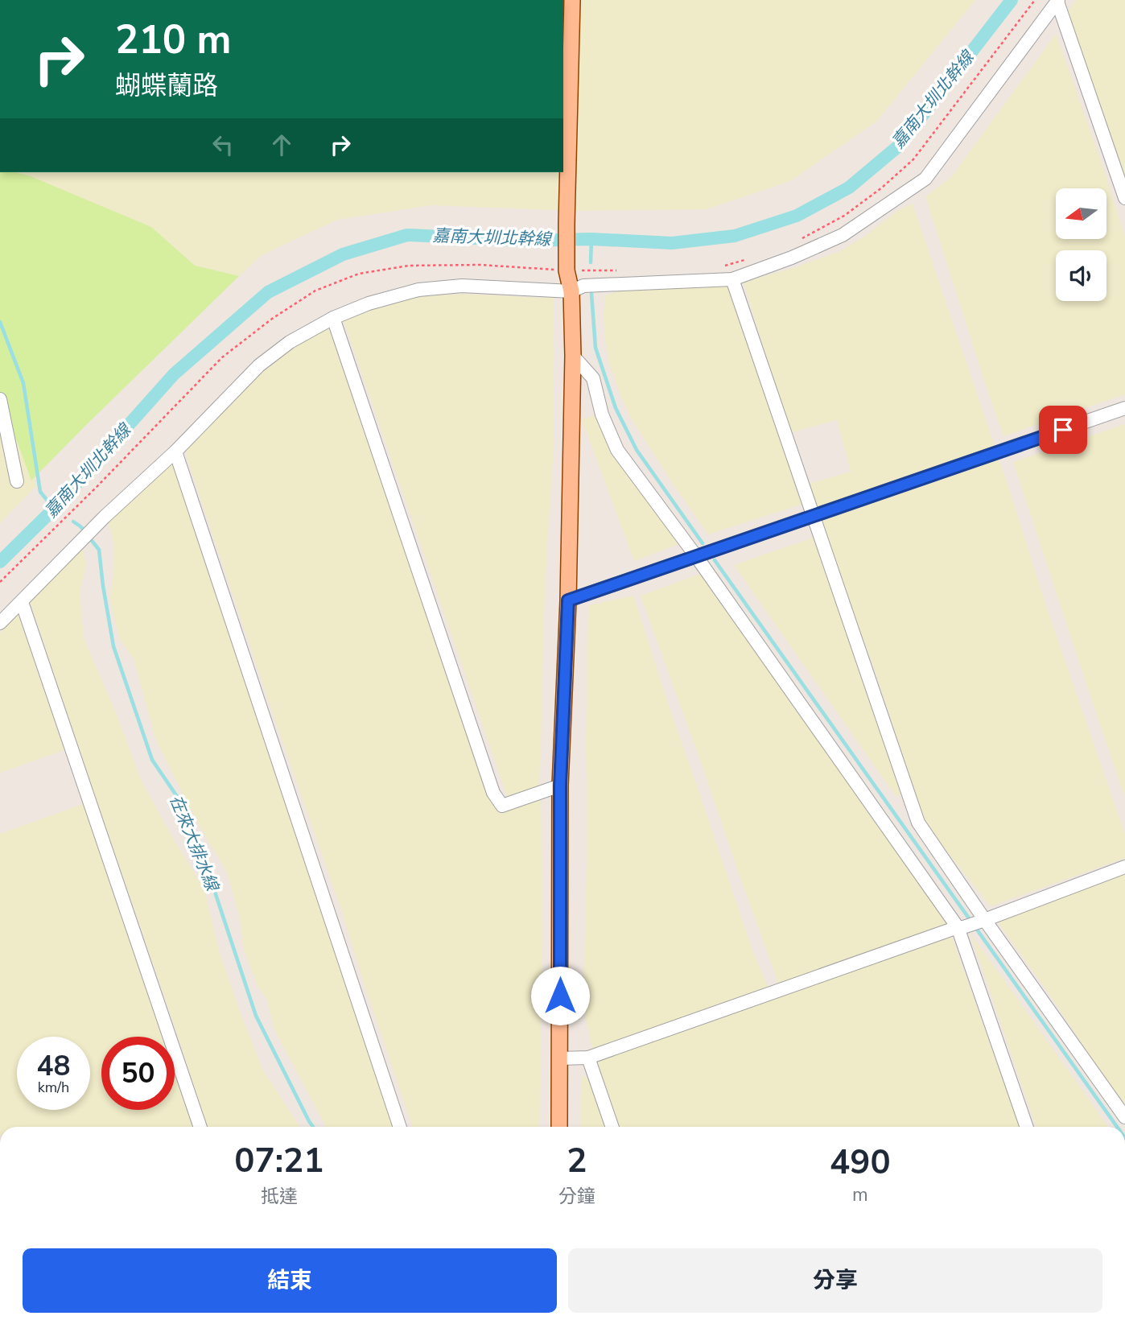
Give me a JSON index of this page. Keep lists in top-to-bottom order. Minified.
{"water":["嘉南大圳北幹線","在來大排水線"],"north":"left","page":{"turn":["210 m","蝴蝶蘭路"],"speed":"48 km/h","limit":"50","eta":["07:21","抵達","2","分鐘","490","m"],"buttons":["結束","分享"]}}
